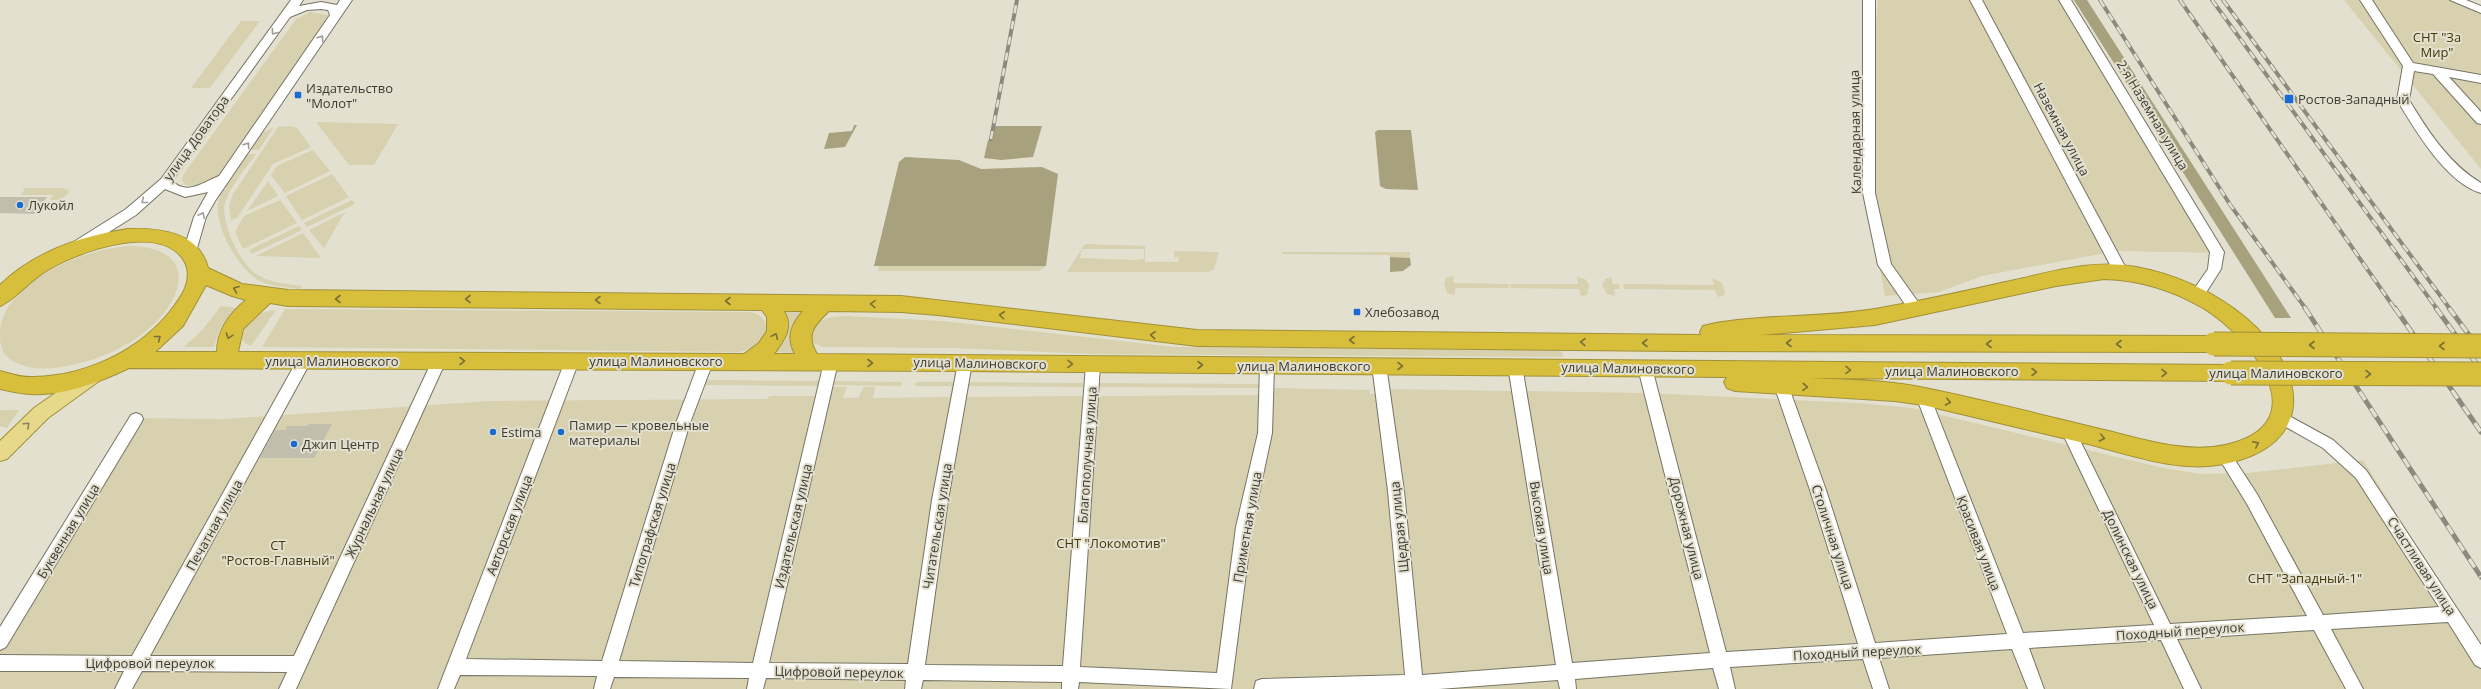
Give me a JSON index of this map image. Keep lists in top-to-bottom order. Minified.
{"streets":{"highway":["улица Малиновского"],"street":["2-я Наземная улица","Наземная улица","Календарная улица","улица Доватора","Благополучная улица","Журнальная улица","Печатная улица","Авторская улица","Типографская улица","Издательская улица","Читательская улица","Приметная улица","Щедрая улица","Высокая улица","Дорожная улица","Буквенная улица","Столичная улица","Красивая улица","Долинская улица","Счастливая улица","Походный переулок","Цифровой переулок"]},"crossings":[["улица Малиновского","Благополучная улица"],["улица Малиновского","Журнальная улица"],["улица Малиновского","Печатная улица"],["улица Малиновского","Авторская улица"],["улица Малиновского","Типографская улица"],["улица Малиновского","Издательская улица"],["улица Малиновского","Читательская улица"],["улица Малиновского","Приметная улица"],["улица Малиновского","Щедрая улица"],["улица Малиновского","Высокая улица"],["улица Малиновского","Дорожная улица"],["Благополучная улица","Цифровой переулок"],["Журнальная улица","Цифровой переулок"],["Печатная улица","Цифровой переулок"],["Авторская улица","Цифровой переулок"],["Типографская улица","Цифровой переулок"],["Издательская улица","Цифровой переулок"],["Читательская улица","Цифровой переулок"],["Приметная улица","Цифровой переулок"],["Щедрая улица","Походный переулок"],["Высокая улица","Походный переулок"],["Дорожная улица","Походный переулок"],["Столичная улица","Походный переулок"],["Красивая улица","Походный переулок"],["Долинская улица","Походный переулок"],["Счастливая улица","Походный переулок"]],"parks":["СНТ \"За Мир\"","СНТ \"Локомотив\"","СТ \"Ростов-Главный\"","СНТ \"Западный-1\""],"places":{"transit":["Издательство \"Молот\"","Ростов-Западный","Хлебозавод"],"other":["Лукойл","Estima","Памир — кровельные материалы","Джип Центр"]}}
